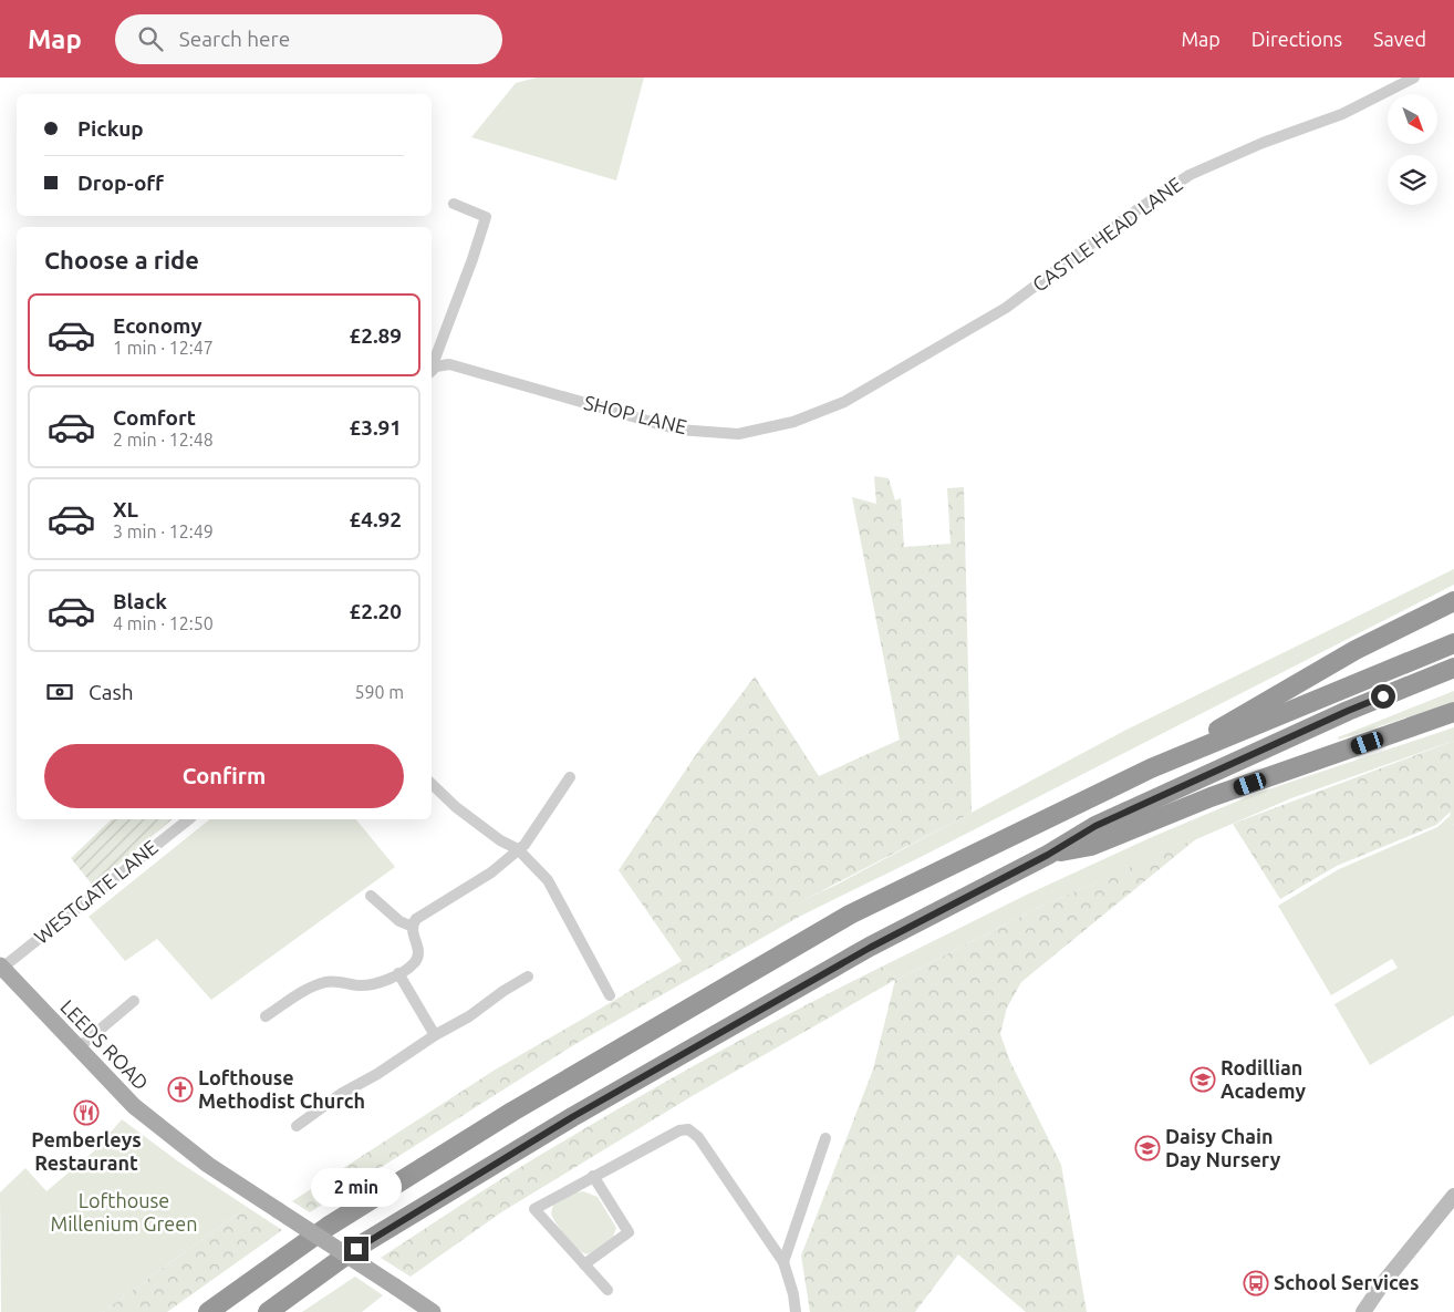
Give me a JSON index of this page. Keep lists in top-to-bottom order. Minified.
{"streets":{"main road":["LEEDS ROAD"],"street":["CASTLE HEAD LANE","SHOP LANE","WESTGATE LANE"]},"crossings":[["CASTLE HEAD LANE","SHOP LANE"],["WESTGATE LANE","LEEDS ROAD"]],"parks":["Lofthouse Millenium Green"],"places":{"school or university":["Rodillian Academy","Daisy Chain Day Nursery"],"church":["Lofthouse Methodist Church"],"restaurant":["Pemberleys Restaurant"],"bus stop":["School Services"]},"north":"bottom right","page":{"header":"Map","search":"Search here","nav":["Map","Directions","Saved"],"banner":["Pickup","Drop-off"],"heading":"Choose a ride","list":[{"name":"Economy","note":"1 min · 12:47","value":"£2.89"},{"name":"Comfort","note":"2 min · 12:48","value":"£3.91"},{"name":"XL","note":"3 min · 12:49","value":"£4.92"},{"name":"Black","note":"4 min · 12:50","value":"£2.20"}],"pay":["Cash","590 m"],"buttons":"Confirm","bubble":"2 min"}}
